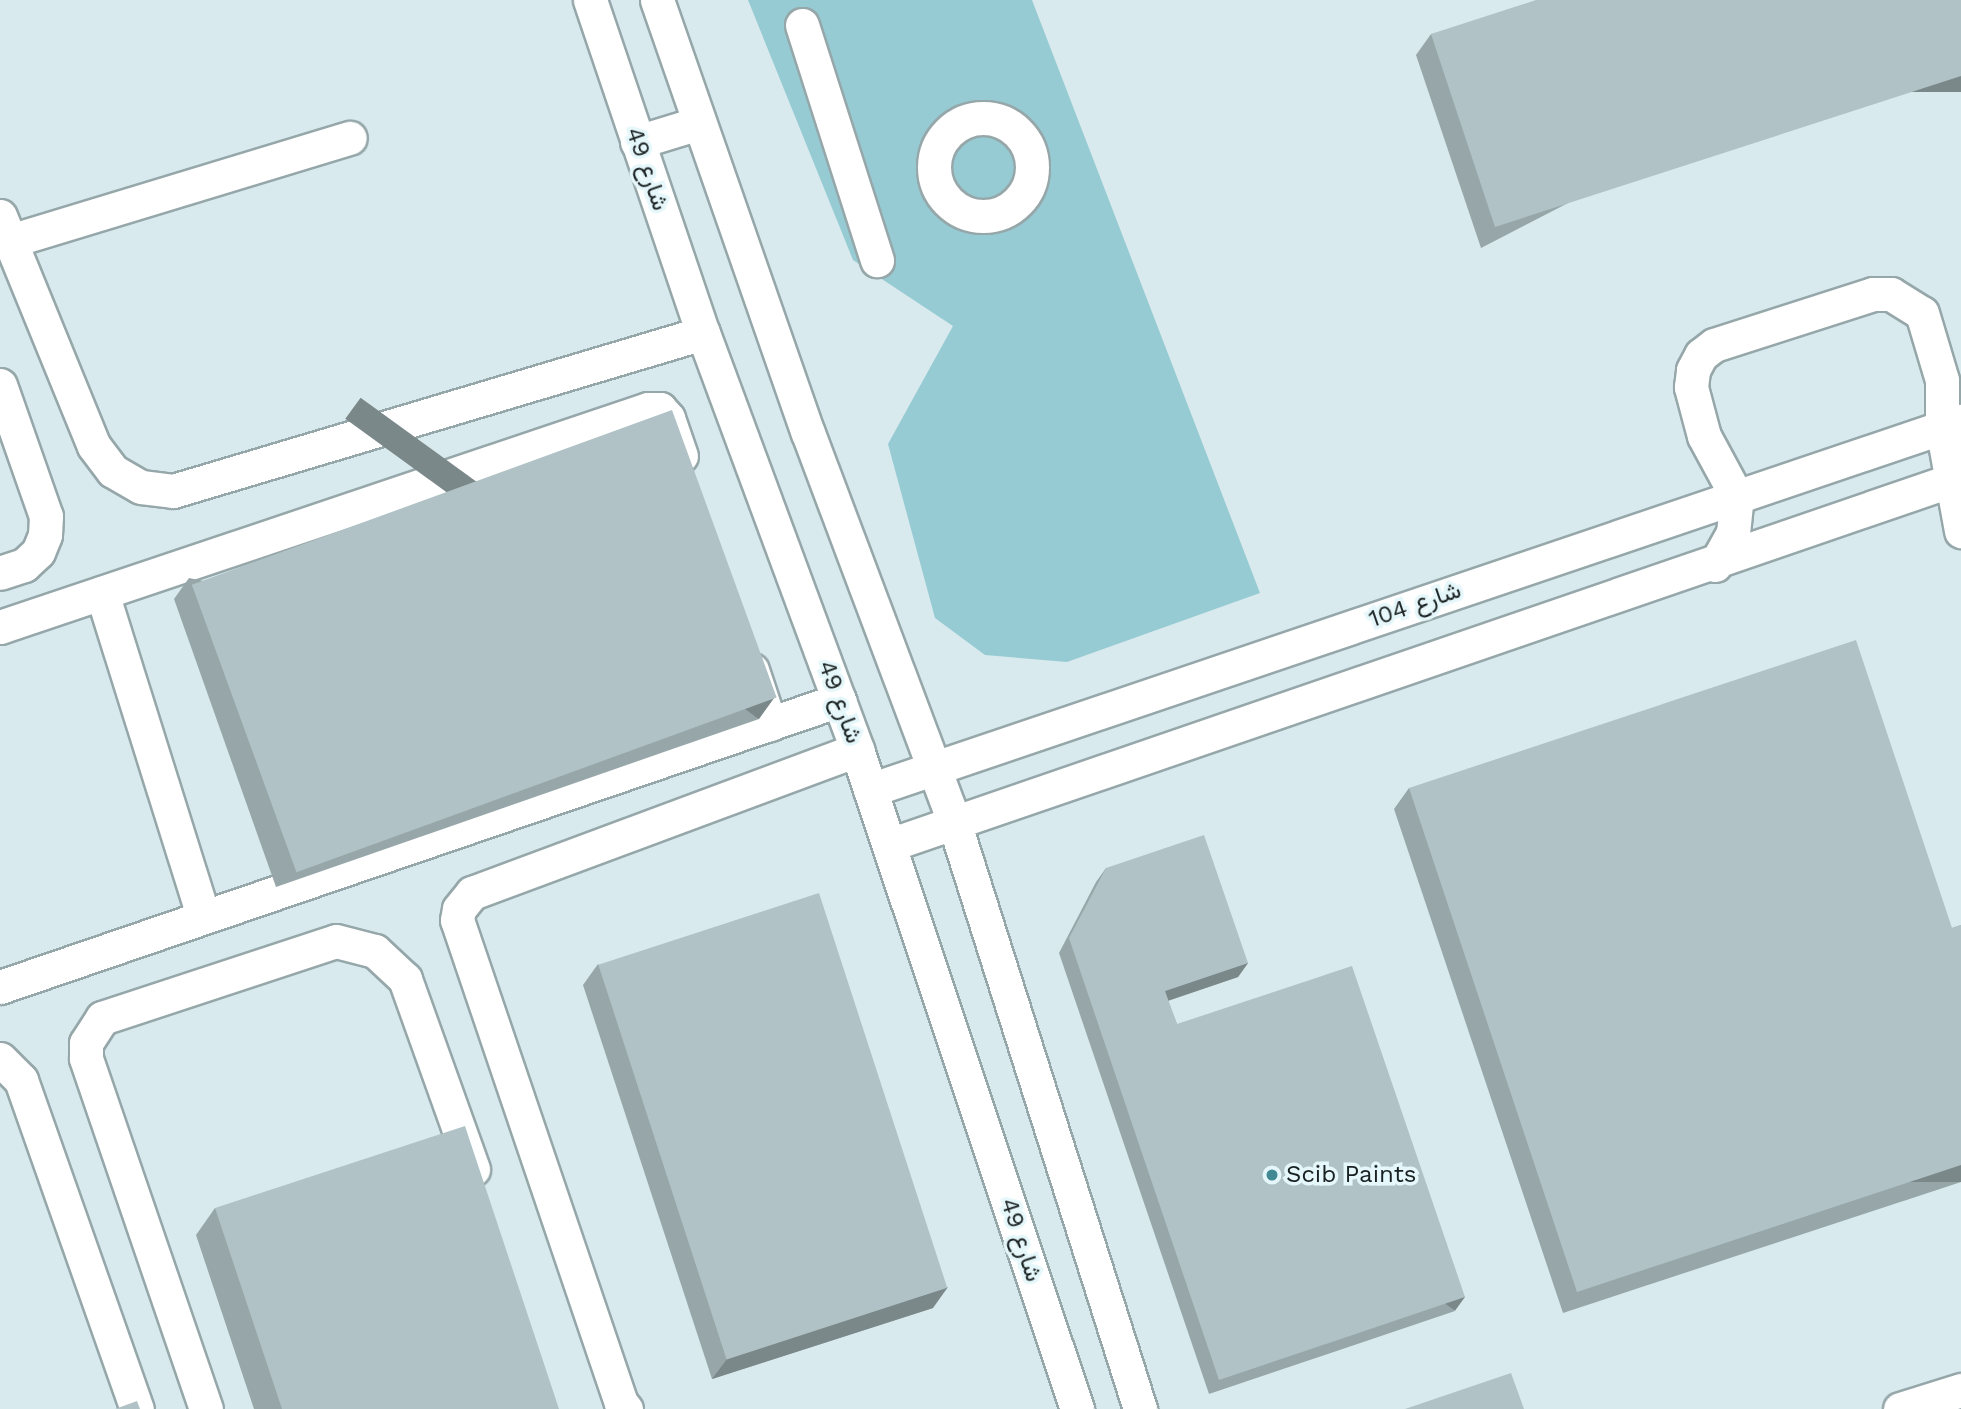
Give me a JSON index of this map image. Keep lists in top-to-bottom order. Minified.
{"streets":{"lane":["شارع 49","شارع 104"]},"crossings":[["شارع 49","شارع 104"]],"places":["Scib Paints"]}
